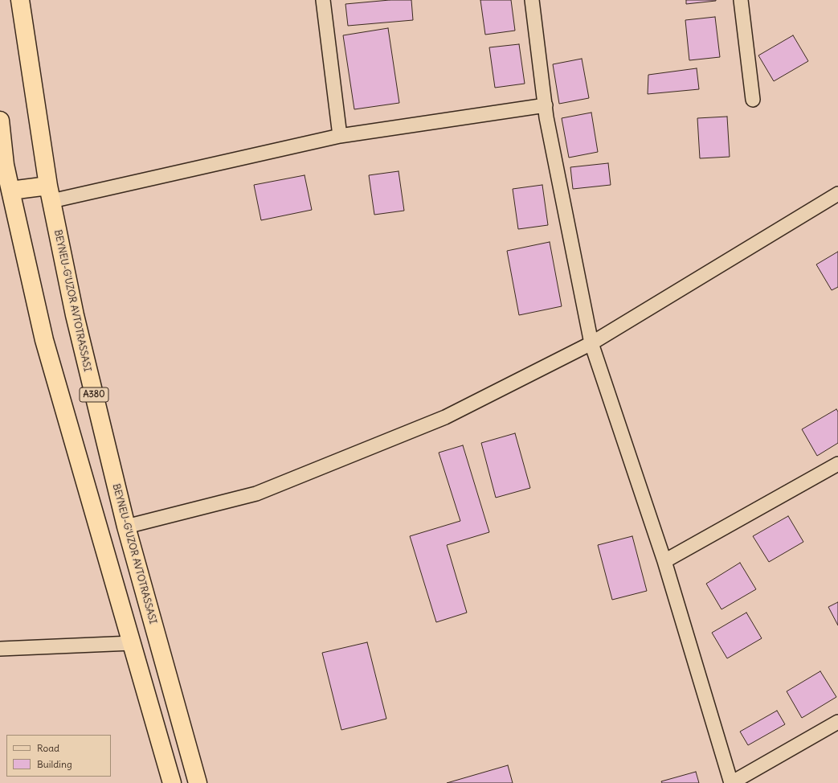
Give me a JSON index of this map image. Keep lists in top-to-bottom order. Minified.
{"streets":{"highway":["BEYNEU-G'UZOR AVTOTRASSASI","A380"]},"legend":["Road","Building"]}
